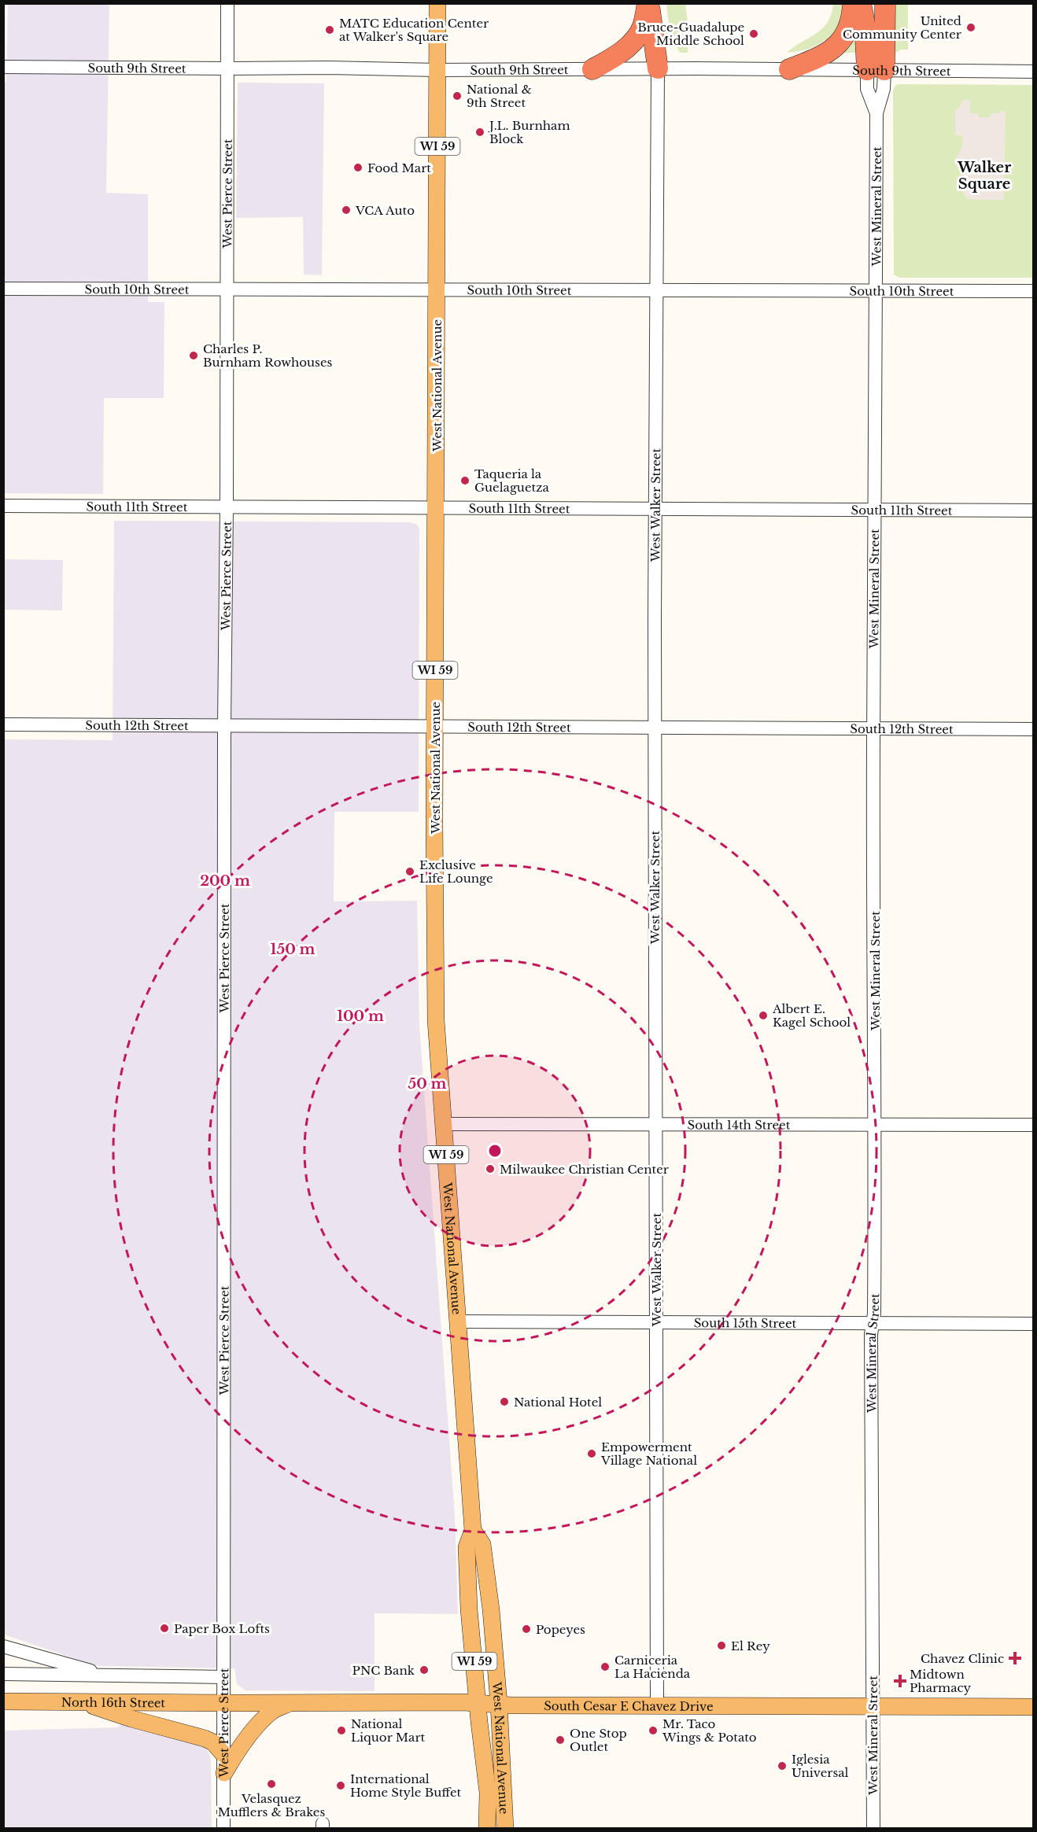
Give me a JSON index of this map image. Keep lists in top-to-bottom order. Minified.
{"streets":{"main road":["WI 59","West National Avenue","North 16th Street","South Cesar E Chavez Drive"],"street":["South 9th Street","West Pierce Street","West Mineral Street","South 10th Street","West Walker Street","South 11th Street","South 12th Street","South 14th Street","South 15th Street"]},"crossings":[["South 9th Street","West Pierce Street"],["South 9th Street","West Mineral Street"],["South 9th Street","West National Avenue"],["South 9th Street","West Walker Street"],["West Pierce Street","South 10th Street"],["West Pierce Street","South 11th Street"],["West Pierce Street","South 12th Street"],["West Pierce Street","North 16th Street"],["West Pierce Street","South Cesar E Chavez Drive"],["West Mineral Street","South 10th Street"],["West Mineral Street","South 11th Street"],["West Mineral Street","South 12th Street"],["West Mineral Street","South 14th Street"],["West Mineral Street","South 15th Street"],["West Mineral Street","South Cesar E Chavez Drive"],["South 10th Street","West National Avenue"],["South 10th Street","West Walker Street"],["West National Avenue","South 11th Street"],["West National Avenue","South 12th Street"],["West National Avenue","South 14th Street"],["West National Avenue","South 15th Street"],["West National Avenue","South Cesar E Chavez Drive"],["West Walker Street","South 11th Street"],["West Walker Street","South 12th Street"],["West Walker Street","South 14th Street"],["West Walker Street","South 15th Street"],["West Walker Street","South Cesar E Chavez Drive"],["North 16th Street","South Cesar E Chavez Drive"]],"districts":["Walker Square"],"places":{"other":["United Community Center","MATC Education Center at Walker's Square","Bruce-Guadalupe Middle School","National & 9th Street","J.L. Burnham Block","Food Mart","VCA Auto","Charles P. Burnham Rowhouses","Taqueria la Guelaguetza","Exclusive Life Lounge","Albert E. Kagel School","Milwaukee Christian Center","National Hotel","Empowerment Village National","Paper Box Lofts","Popeyes","El Rey","Carniceria La Hacienda","PNC Bank","National Liquor Mart","Mr. Taco Wings & Potato","One Stop Outlet","Iglesia Universal","Velasquez Mufflers & Brakes","International Home Style Buffet"],"health":["Chavez Clinic","Midtown Pharmacy"]},"rings":["200 m","150 m","100 m","50 m"]}
